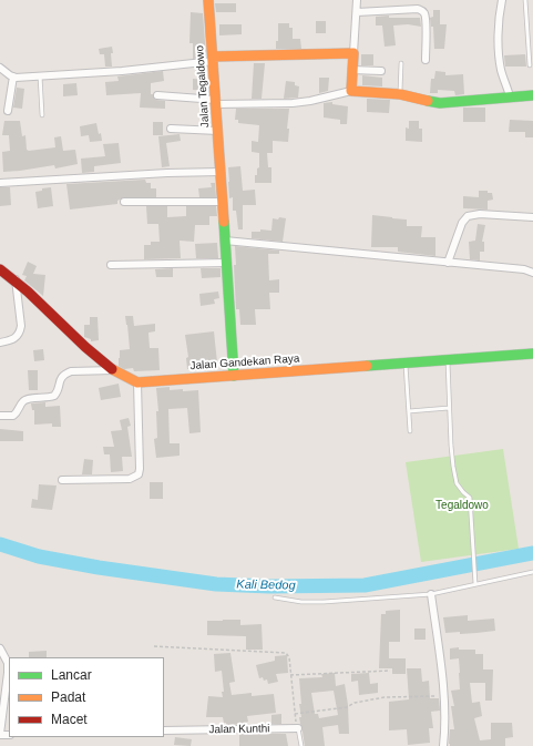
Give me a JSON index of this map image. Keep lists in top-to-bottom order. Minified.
{"streets":{"street":["Jalan Tegaldowo","Jalan Gandekan Raya","Jalan Kunthi"]},"crossings":[["Jalan Tegaldowo","Jalan Gandekan Raya"]],"water":["Kali Bedog"],"parks":["Tegaldowo"],"legend":["Lancar","Padat","Macet"]}
